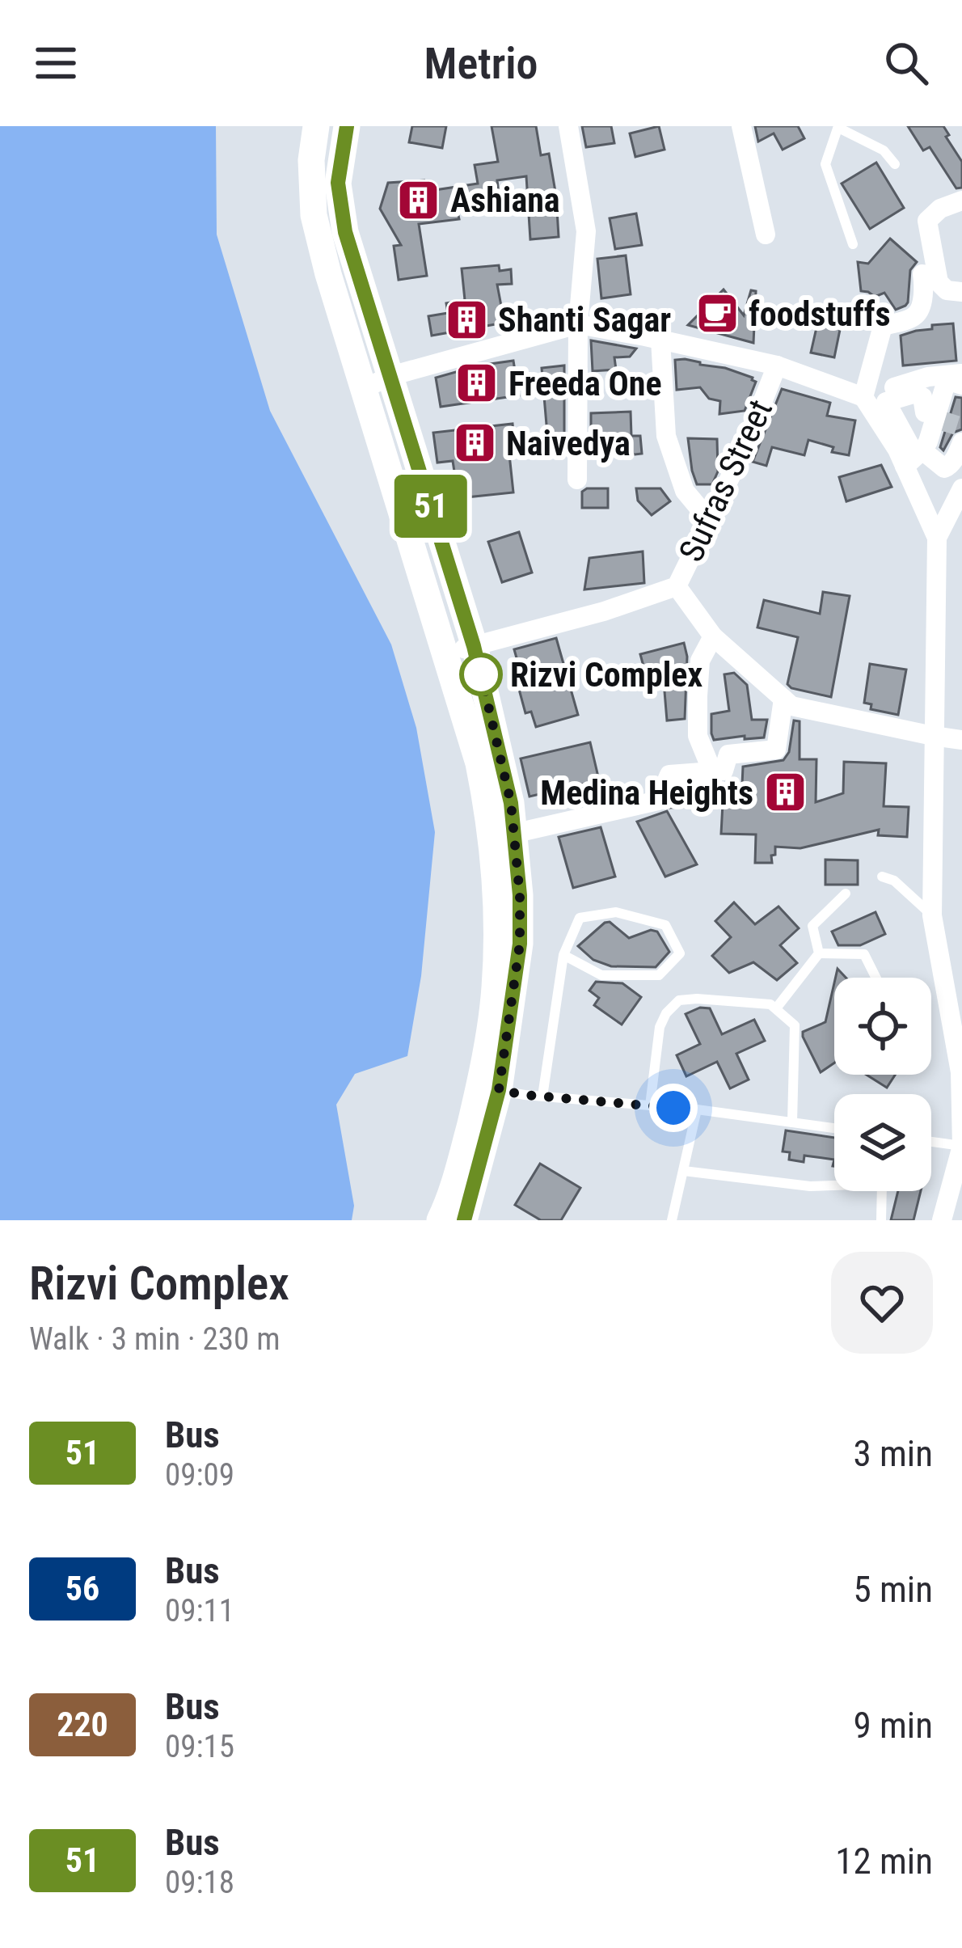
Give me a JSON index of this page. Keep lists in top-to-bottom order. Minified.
{"streets":{"street":["Sufras Street"]},"places":{"building":["Ashiana","Shanti Sagar","Freeda One","Naivedya","Medina Heights"],"cafe":["foodstuffs"],"other":["Rizvi Complex"]},"lines":["bus line 51"],"page":{"header":"Metrio","on_map":"51","heading":["Rizvi Complex","Walk · 3 min · 230 m"],"list":[{"mark":"51","name":"Bus","note":"09:09","value":"3 min"},{"mark":"56","name":"Bus","note":"09:11","value":"5 min"},{"mark":"220","name":"Bus","note":"09:15","value":"9 min"},{"mark":"51","name":"Bus","note":"09:18","value":"12 min"}]}}
